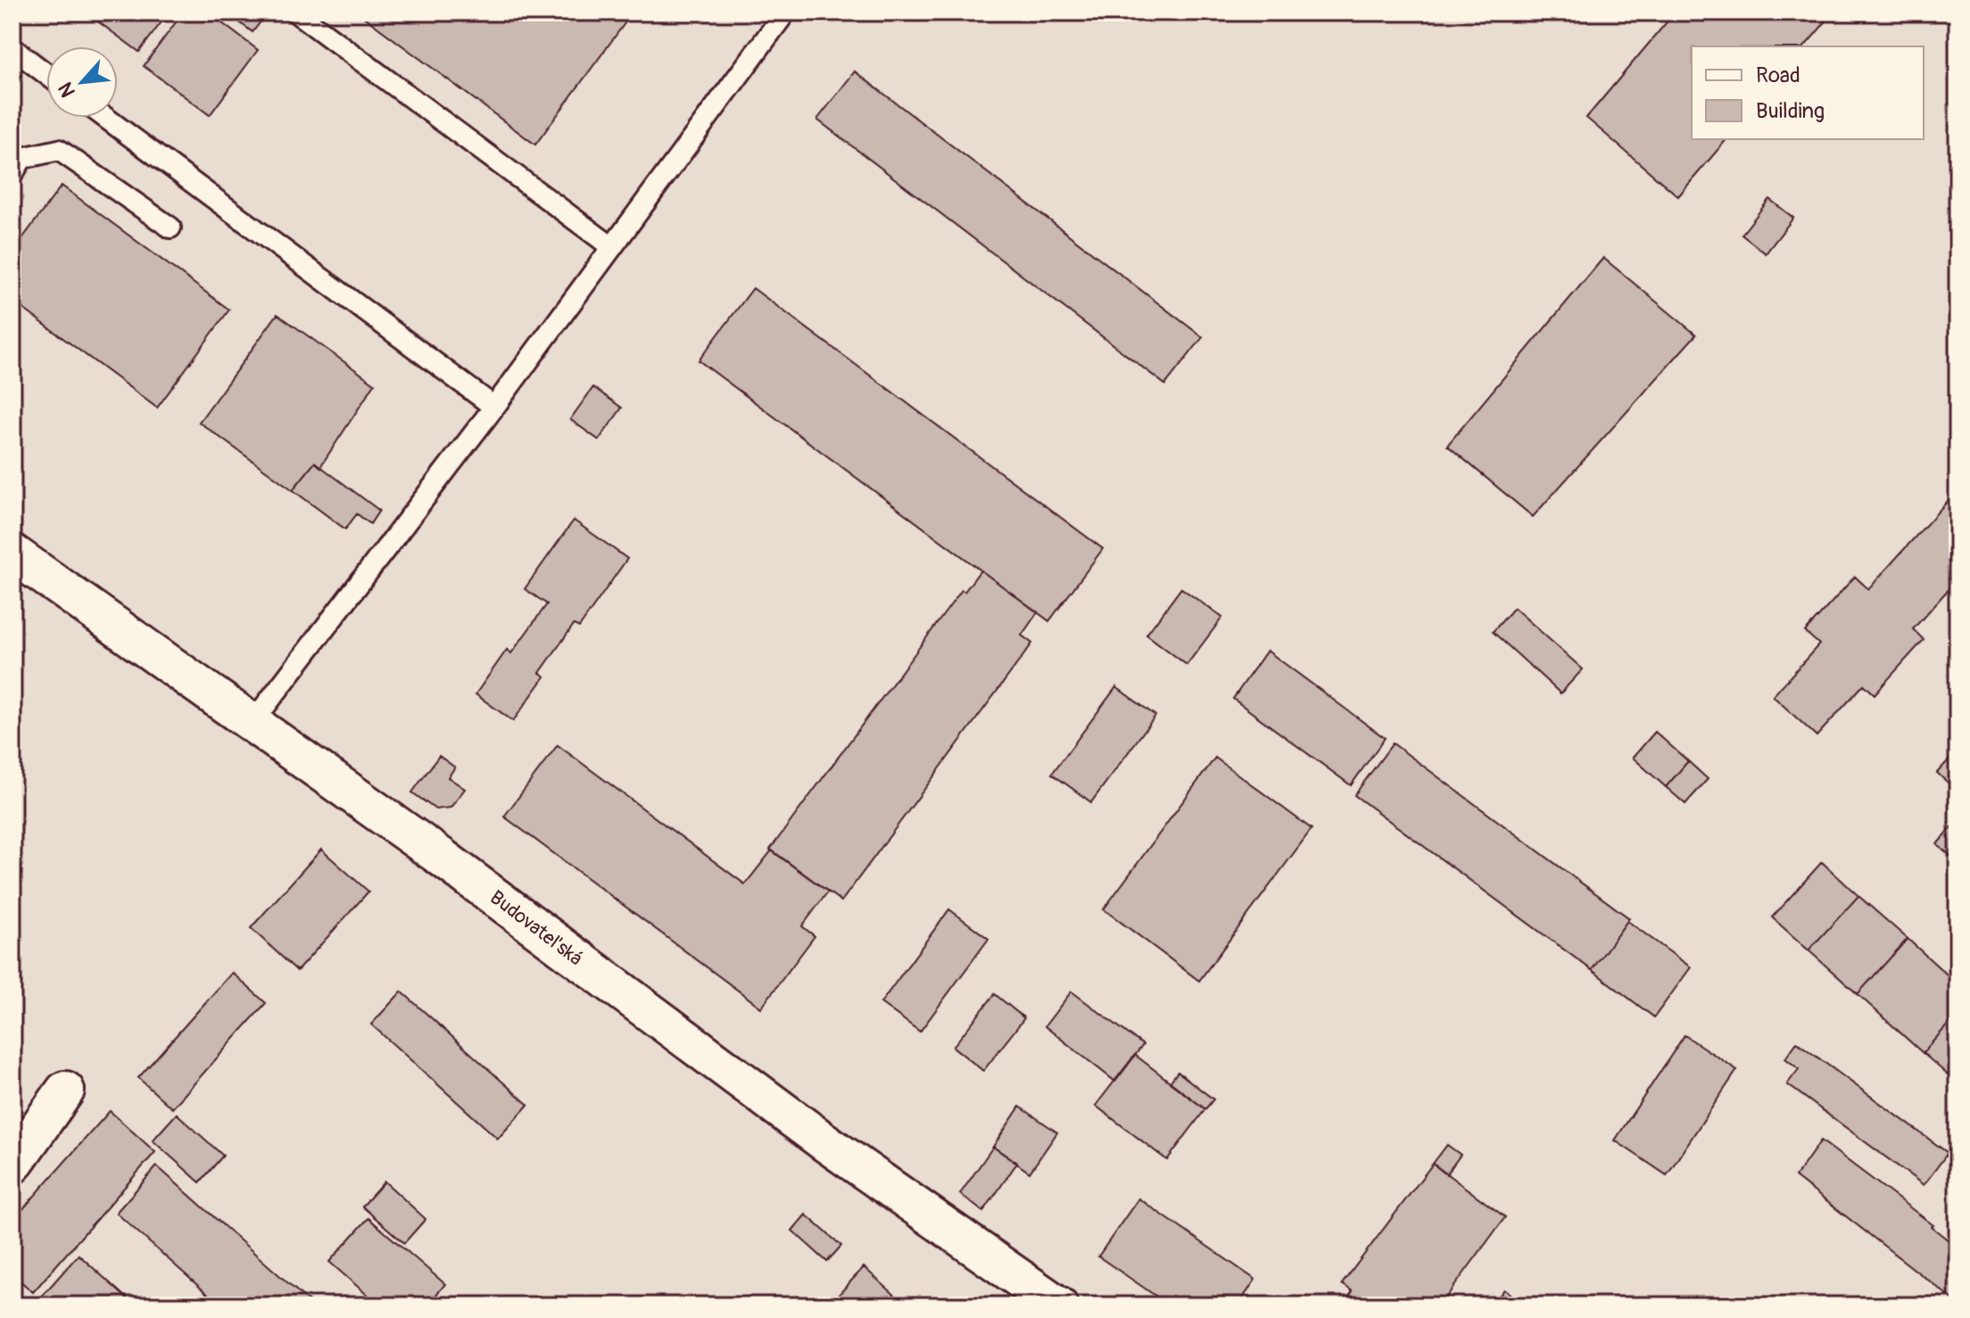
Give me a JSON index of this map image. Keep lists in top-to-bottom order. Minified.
{"streets":{"street":["Budovateľská"]},"legend":["Road","Building"],"north":"bottom left"}
